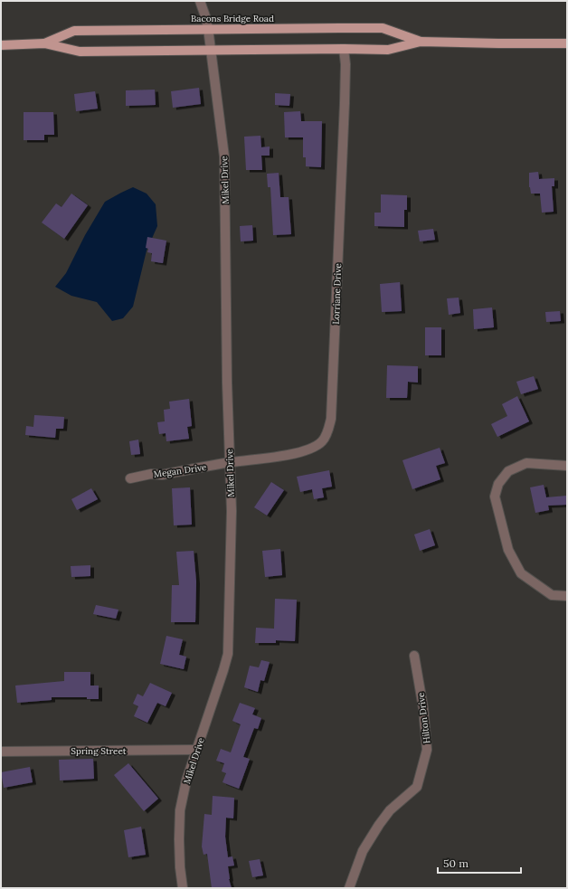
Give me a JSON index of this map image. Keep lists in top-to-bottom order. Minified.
{"streets":{"main road":["Bacons Bridge Road"],"street":["Mikel Drive","Lorriane Drive","Megan Drive","Hilton Drive","Spring Street"]},"crossings":[["Bacons Bridge Road","Mikel Drive"],["Bacons Bridge Road","Lorriane Drive"],["Mikel Drive","Lorriane Drive"],["Mikel Drive","Megan Drive"],["Mikel Drive","Spring Street"],["Lorriane Drive","Megan Drive"]],"scale_bar":"50 m"}
